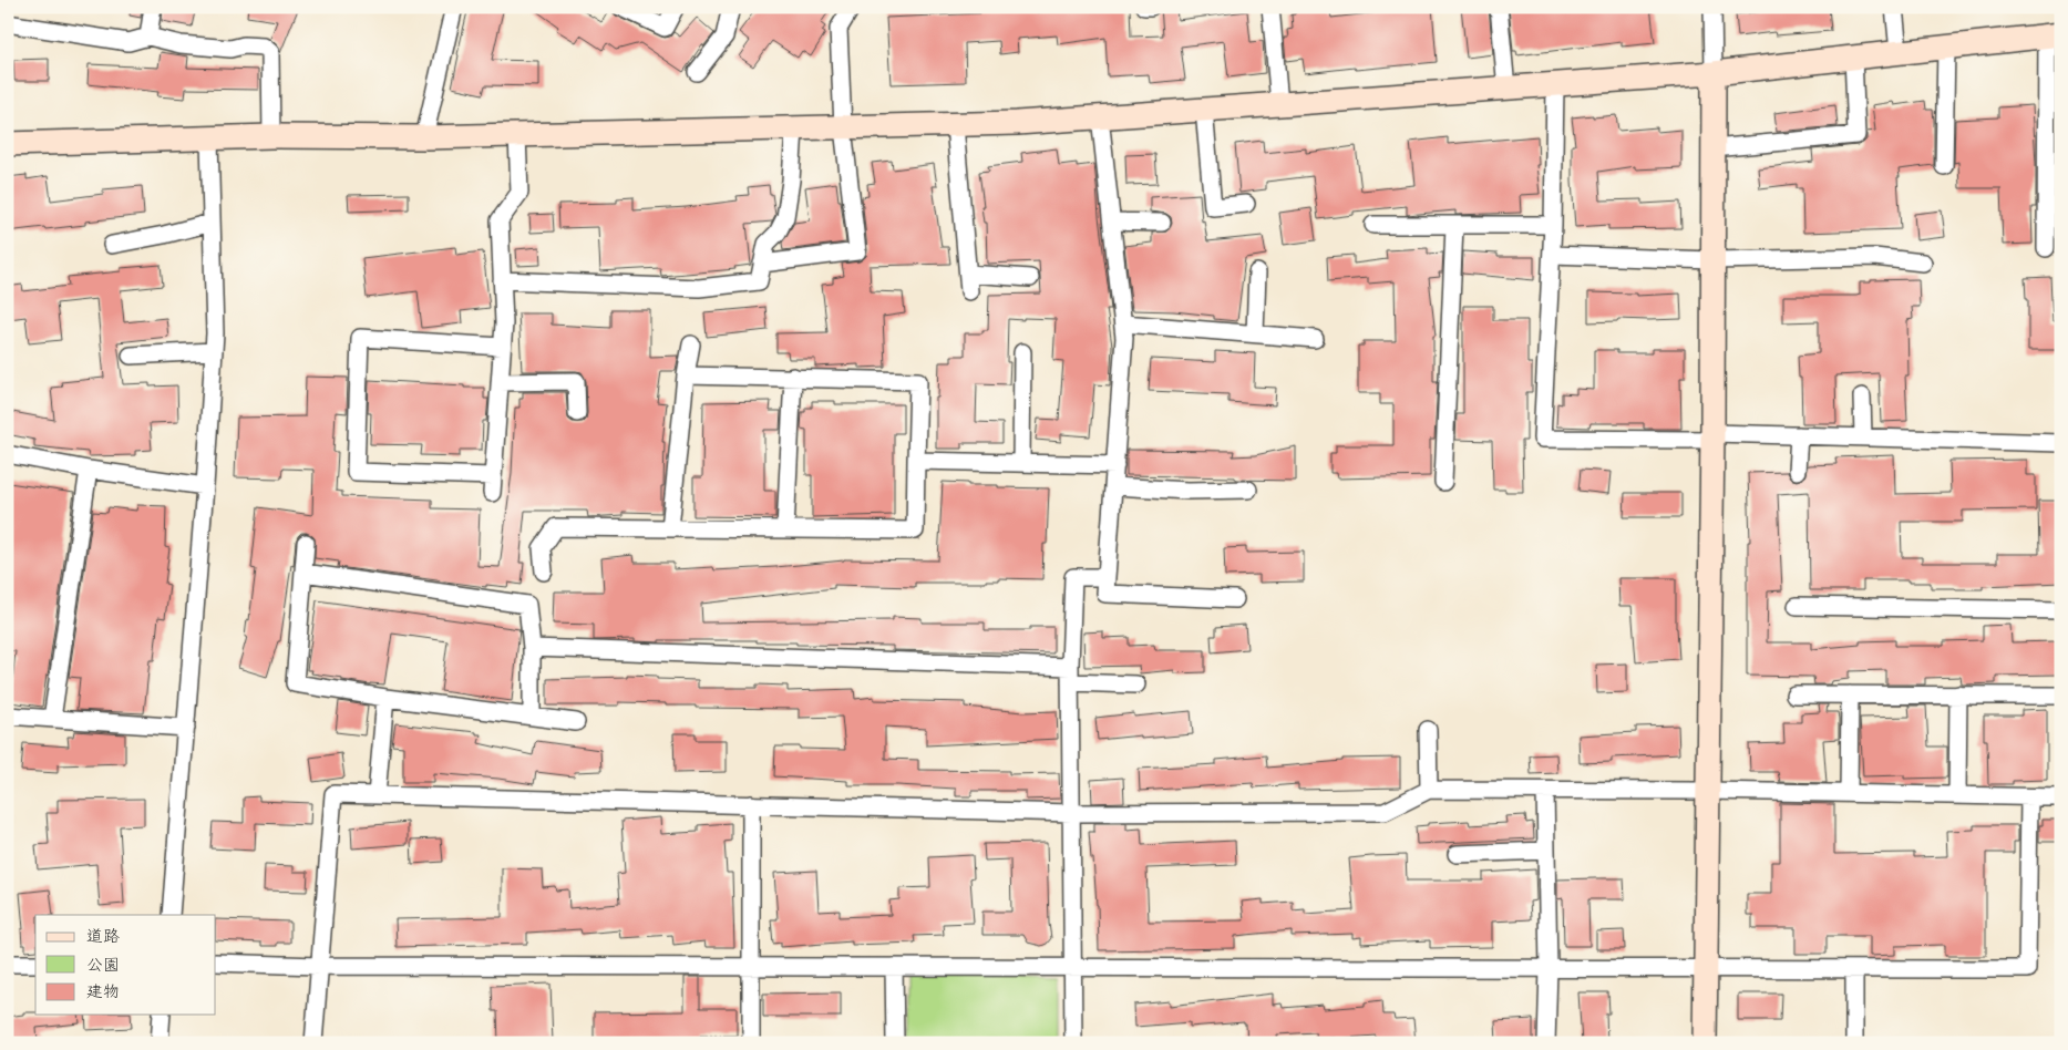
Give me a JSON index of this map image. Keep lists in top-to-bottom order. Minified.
{"legend":["道路","公園","建物"]}
